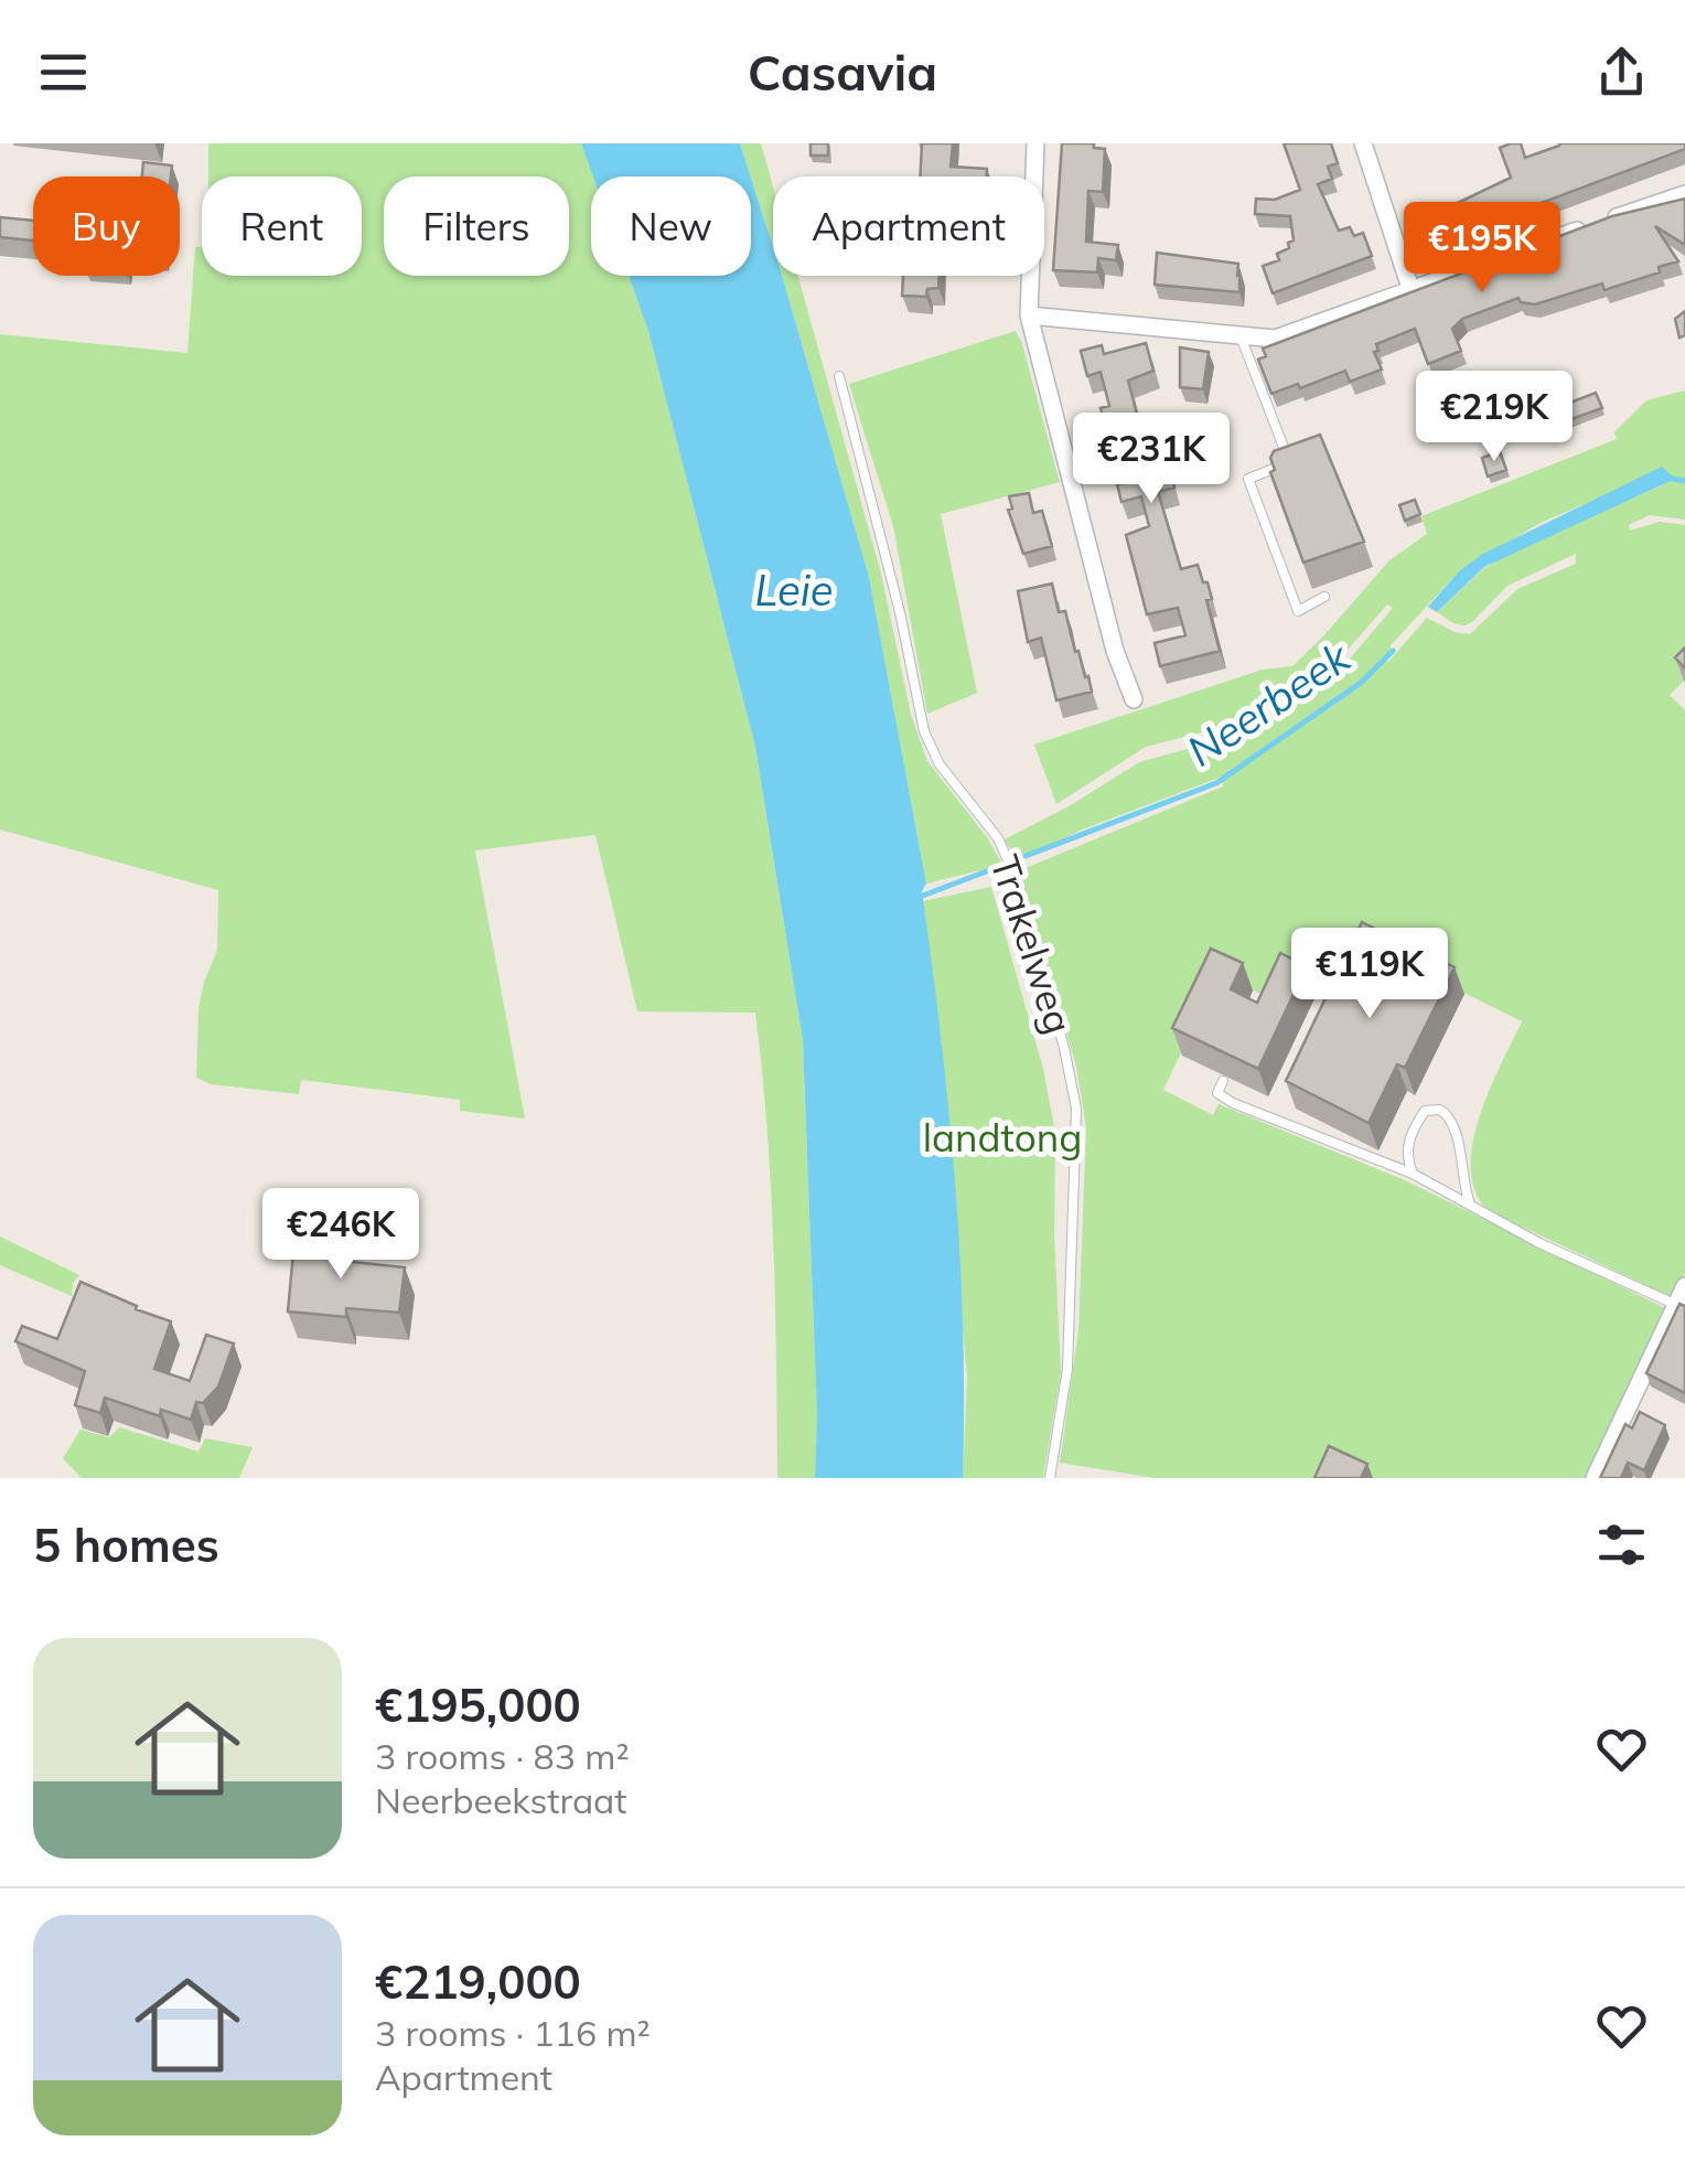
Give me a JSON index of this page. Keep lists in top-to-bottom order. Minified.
{"streets":{"lane":["Trakelweg"]},"water":["Leie","Neerbeek"],"parks":["landtong"],"page":{"header":"Casavia","chip":["Buy","Rent","Filters","New","Apartment"],"price":["€195K","€219K","€231K","€119K","€246K"],"heading":"5 homes","list":[{"name":"€195,000","note":"3 rooms · 83 m² · Neerbeekstraat"},{"name":"€219,000","note":"3 rooms · 116 m² · Apartment"}]}}
